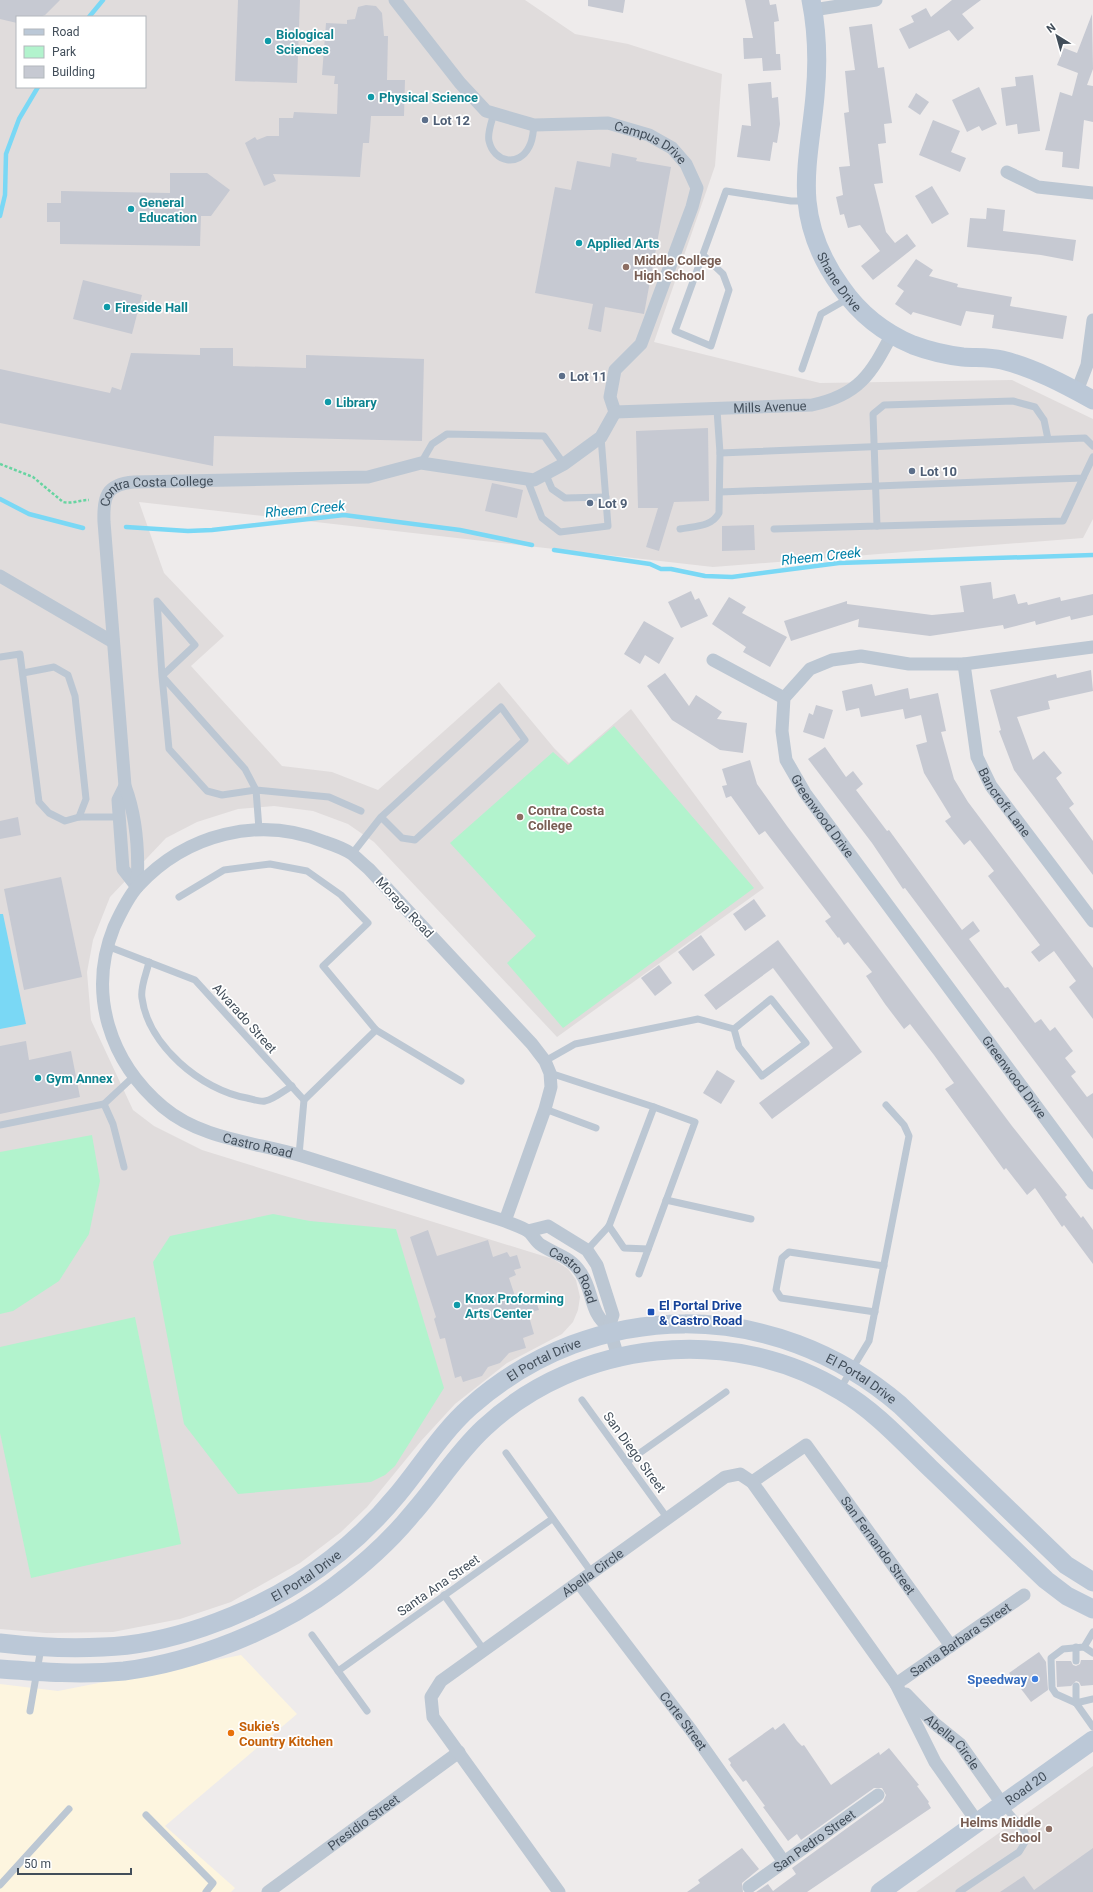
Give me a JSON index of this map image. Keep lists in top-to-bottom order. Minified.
{"streets":{"main road":["Shane Drive","El Portal Drive","Road 20"],"street":["Campus Drive","Mills Avenue","Contra Costa College","Bancroft Lane","Greenwood Drive","Moraga Road","Castro Road","San Fernando Street","Abella Circle","Santa Barbara Street","Corte Street","Presidio Street","San Pedro Street"],"lane":["Alvarado Street","San Diego Street","Santa Ana Street"]},"crossings":[["Campus Drive","Mills Avenue"],["Shane Drive","Mills Avenue"],["Contra Costa College","Moraga Road"],["Moraga Road","Alvarado Street"],["Moraga Road","Castro Road"],["Alvarado Street","Castro Road"],["Castro Road","El Portal Drive"],["San Diego Street","Abella Circle"],["San Fernando Street","Abella Circle"],["San Fernando Street","Santa Barbara Street"],["Abella Circle","Santa Barbara Street"],["Abella Circle","Corte Street"],["Abella Circle","Road 20"],["Abella Circle","Presidio Street"],["Corte Street","San Pedro Street"]],"water":["Rheem Creek"],"places":{"other":["Biological Sciences","Physical Science","Lot 12","General Education","Applied Arts","Middle College High School","Fireside Hall","Lot 11","Library","Lot 10","Lot 9","Contra Costa College","Gym Annex","Knox Proforming Arts Center","Speedway","Sukie’s Country Kitchen","Helms Middle School"],"transit":["El Portal Drive & Castro Road"]},"legend":["Road","Park","Building"],"scale_bar":"50 m","north":"top left"}
